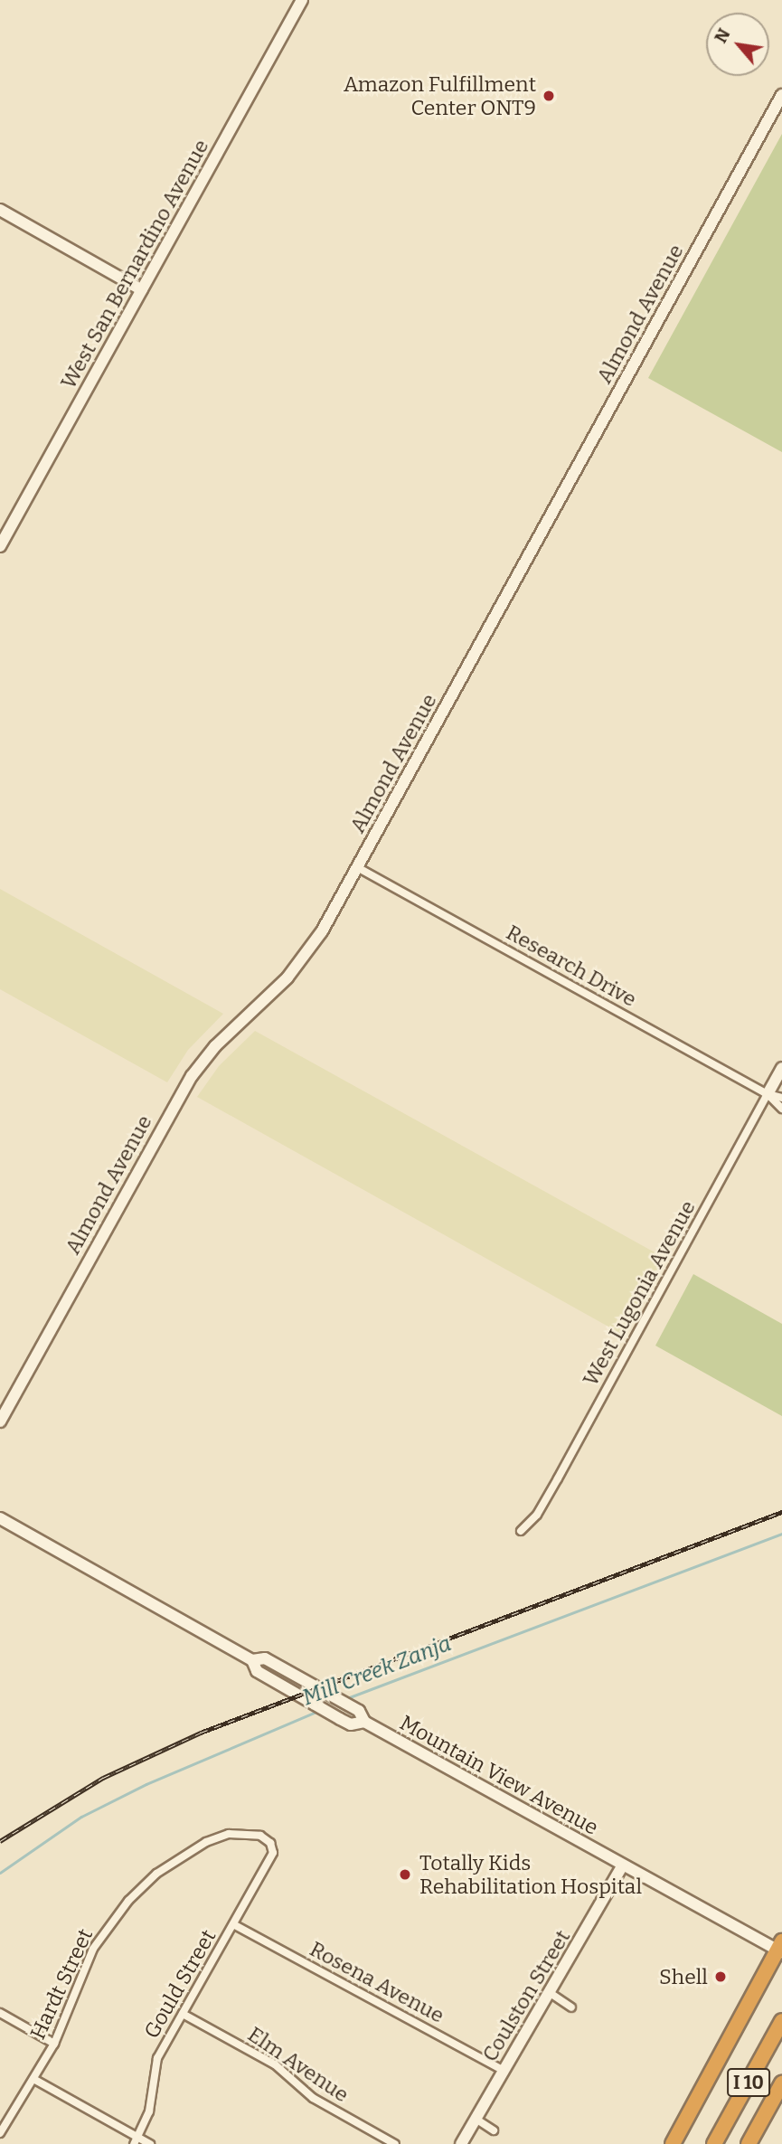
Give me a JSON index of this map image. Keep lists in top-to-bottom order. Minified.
{"streets":{"highway":["I 10"],"street":["West San Bernardino Avenue","Almond Avenue","Research Drive","West Lugonia Avenue","Mountain View Avenue","Rosena Avenue","Hardt Street","Gould Street","Coulston Street","Elm Avenue"]},"crossings":[["Almond Avenue","Research Drive"],["Research Drive","West Lugonia Avenue"],["Mountain View Avenue","Coulston Street"],["Rosena Avenue","Gould Street"],["Rosena Avenue","Coulston Street"],["Hardt Street","Gould Street"],["Gould Street","Elm Avenue"]],"water":["Mill Creek Zanja"],"places":["Amazon Fulfillment Center ONT9","Totally Kids Rehabilitation Hospital","Shell"],"north":"top left"}
